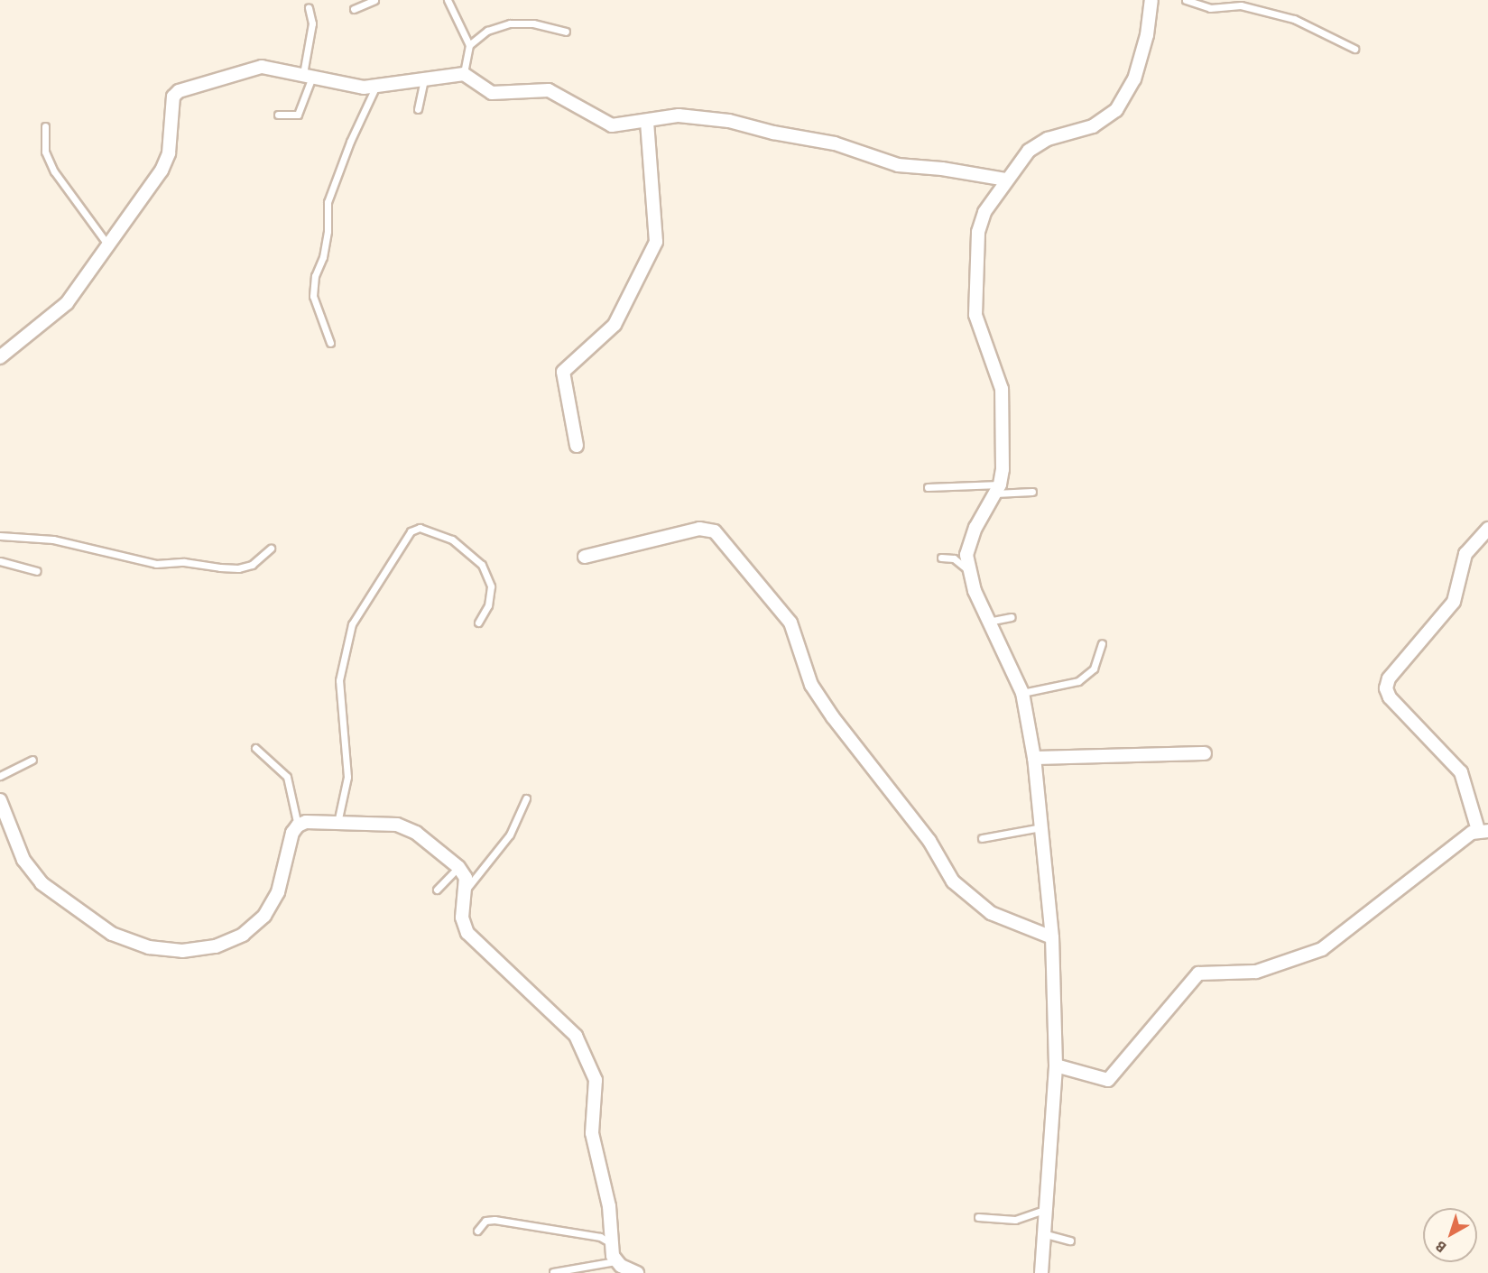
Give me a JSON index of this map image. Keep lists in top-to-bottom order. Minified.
{"north":"bottom left"}
